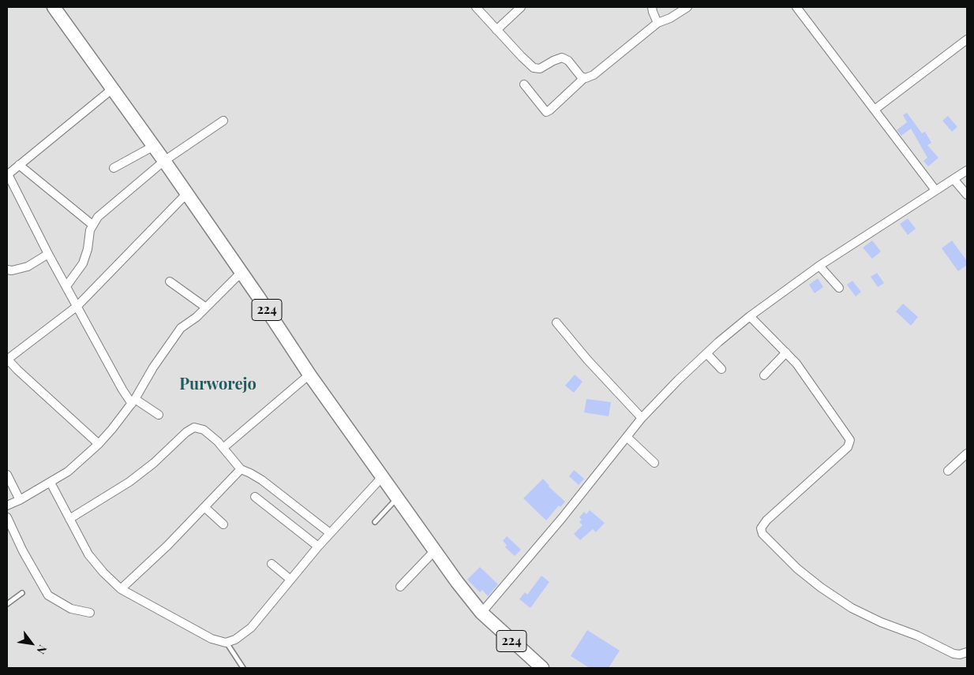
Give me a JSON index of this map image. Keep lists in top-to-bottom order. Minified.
{"streets":{"main road":["224"]},"districts":["Purworejo"],"north":"bottom right"}
